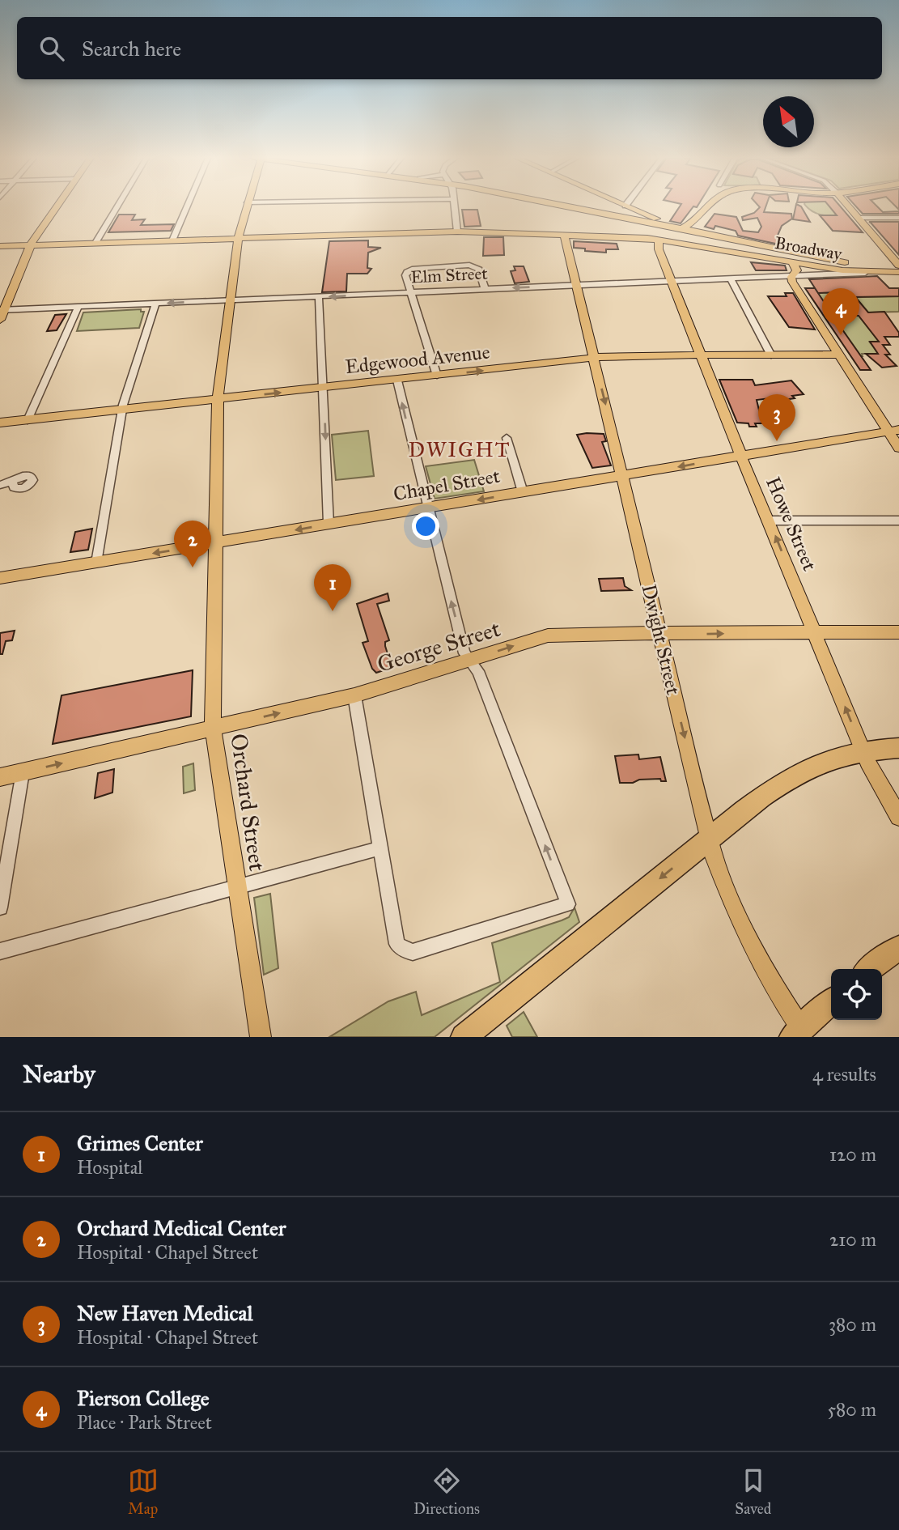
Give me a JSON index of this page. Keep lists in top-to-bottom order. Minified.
{"streets":{"main road":["Broadway","Elm Street","Edgewood Avenue","Chapel Street","Howe Street","Dwight Street","George Street","Orchard Street"]},"crossings":[["Broadway","Elm Street"],["Elm Street","Howe Street"],["Elm Street","Dwight Street"],["Elm Street","Orchard Street"],["Edgewood Avenue","Howe Street"],["Edgewood Avenue","Dwight Street"],["Edgewood Avenue","Orchard Street"],["Chapel Street","Howe Street"],["Chapel Street","Dwight Street"],["Chapel Street","Orchard Street"],["Howe Street","George Street"],["Dwight Street","George Street"],["George Street","Orchard Street"]],"one_way":["Chapel Street","Howe Street","Dwight Street","George Street"],"districts":["DWIGHT"],"north":"top left","page":{"search":"Search here","pins":["4","3","2","1"],"heading":["Nearby","4 results"],"list":[{"mark":"1","name":"Grimes Center","note":"Hospital","value":"120 m"},{"mark":"2","name":"Orchard Medical Center","note":"Hospital · Chapel Street","value":"210 m"},{"mark":"3","name":"New Haven Medical","note":"Hospital · Chapel Street","value":"380 m"},{"mark":"4","name":"Pierson College","note":"Place · Park Street","value":"580 m"}],"nav":["Map","Directions","Saved"]}}
